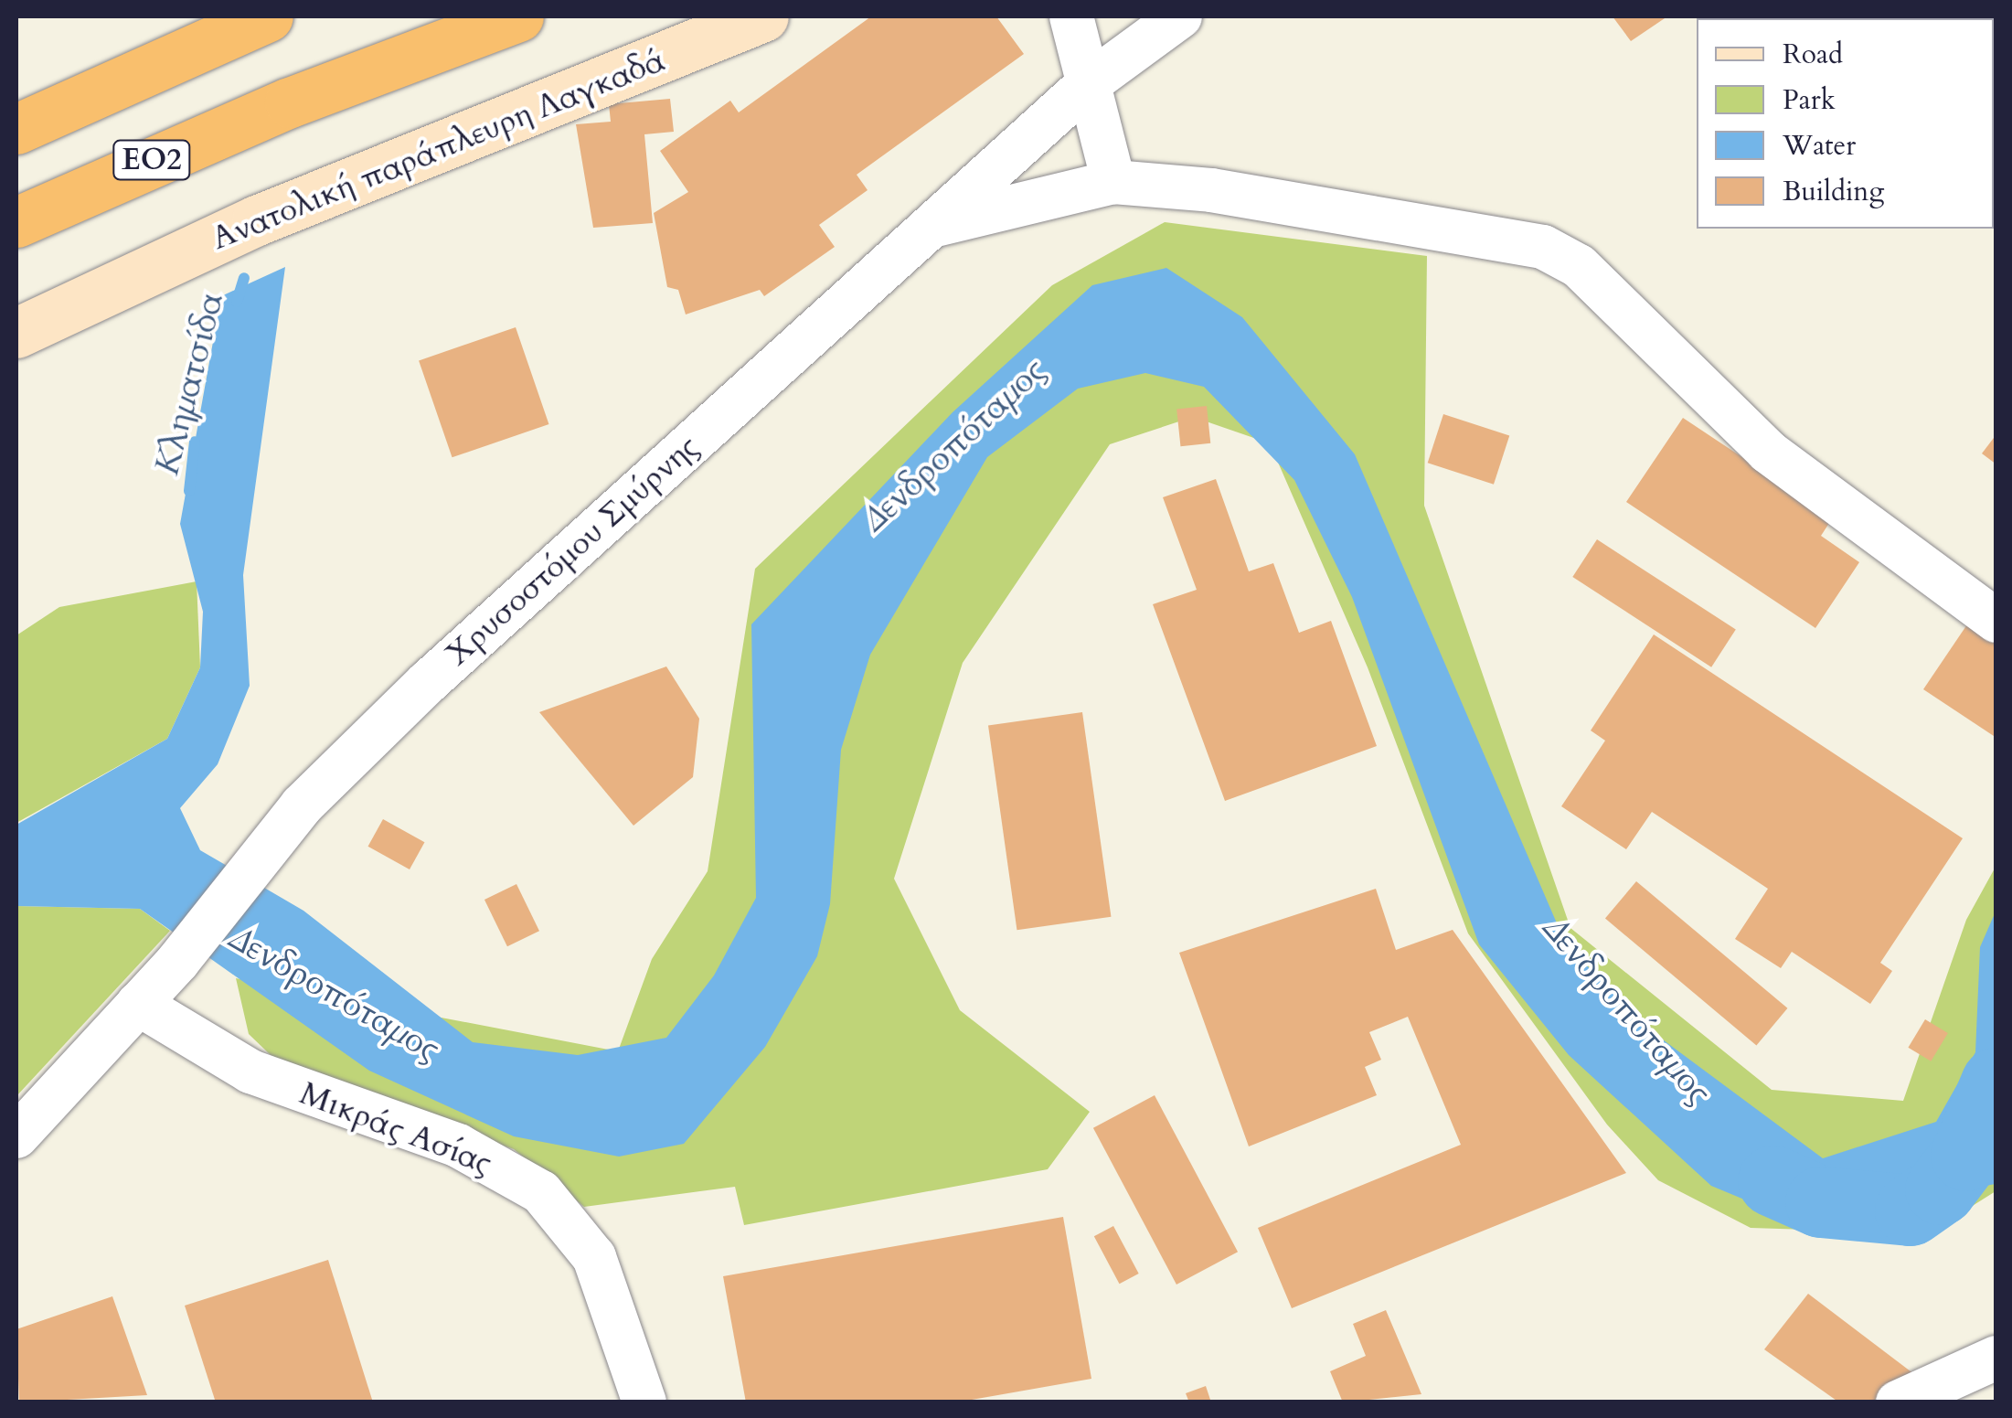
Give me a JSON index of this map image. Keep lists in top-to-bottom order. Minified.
{"streets":{"highway":["ΕΟ2"],"street":["Ανατολική παράπλευρη Λαγκαδά","Χρυσοστόμου Σμύρνης","Μικράς Ασίας"]},"crossings":[["Χρυσοστόμου Σμύρνης","Μικράς Ασίας"]],"water":["Κληματσίδα","Δενδροπόταμος"],"legend":["Road","Park","Water","Building"]}
